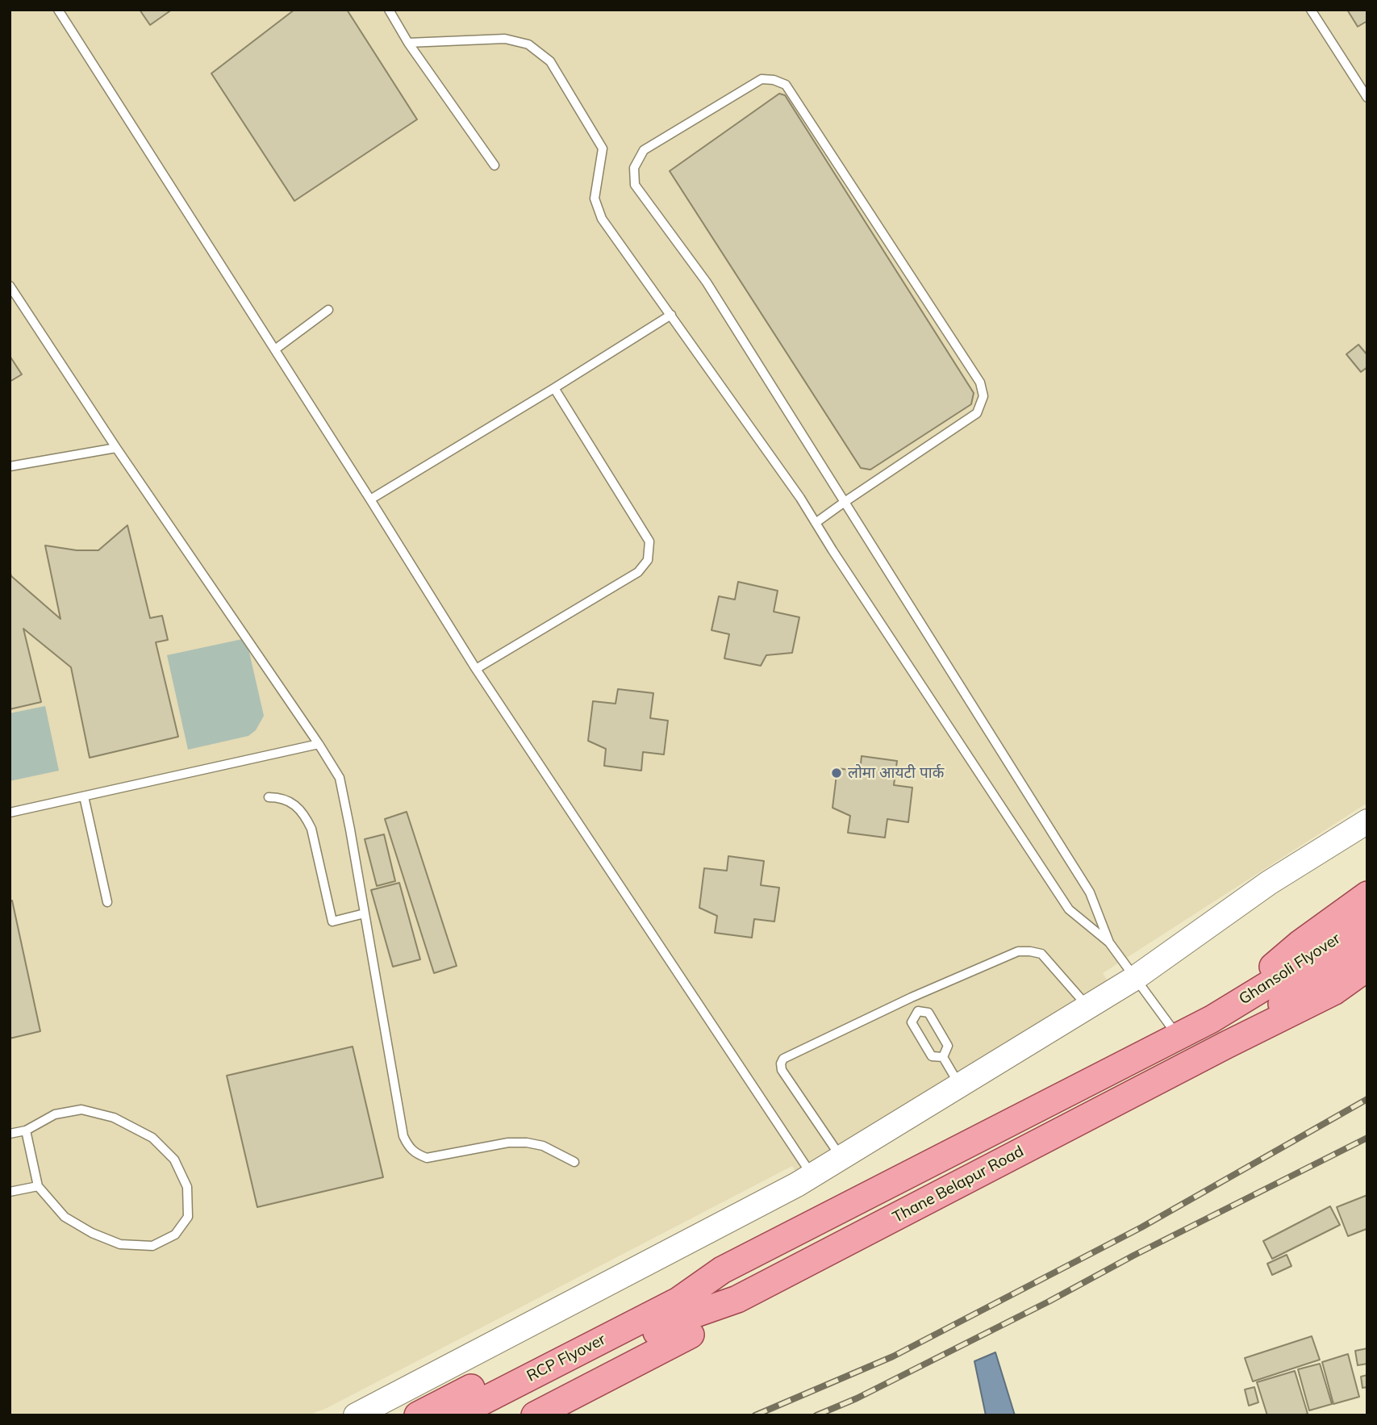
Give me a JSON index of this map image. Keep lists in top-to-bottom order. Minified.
{"streets":{"main road":["Ghansoli Flyover","Thane Belapur Road","RCP Flyover"]},"crossings":[["Ghansoli Flyover","Thane Belapur Road"],["Thane Belapur Road","RCP Flyover"]],"places":["लोमा आयटी पार्क"]}
